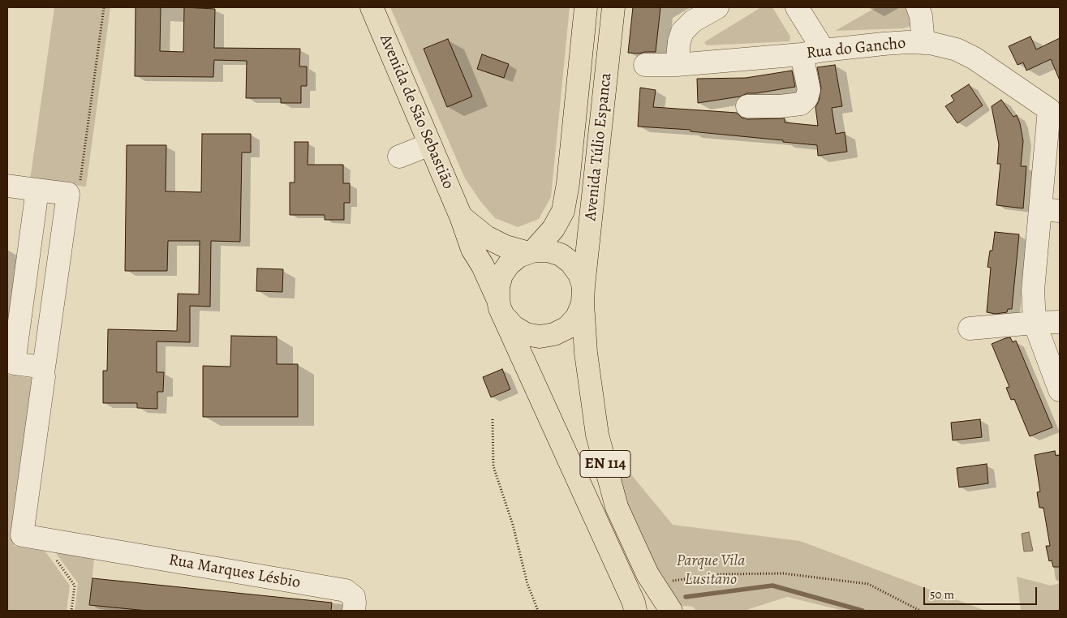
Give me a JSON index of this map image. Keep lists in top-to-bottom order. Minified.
{"streets":{"main road":["Avenida de São Sebastião","Avenida Túlio Espanca","EN 114"],"street":["Rua do Gancho","Rua Marques Lésbio"]},"crossings":[["Avenida de São Sebastião","Avenida Túlio Espanca"]],"parks":["Parque Vila Lusitano"],"scale_bar":"50 m"}
